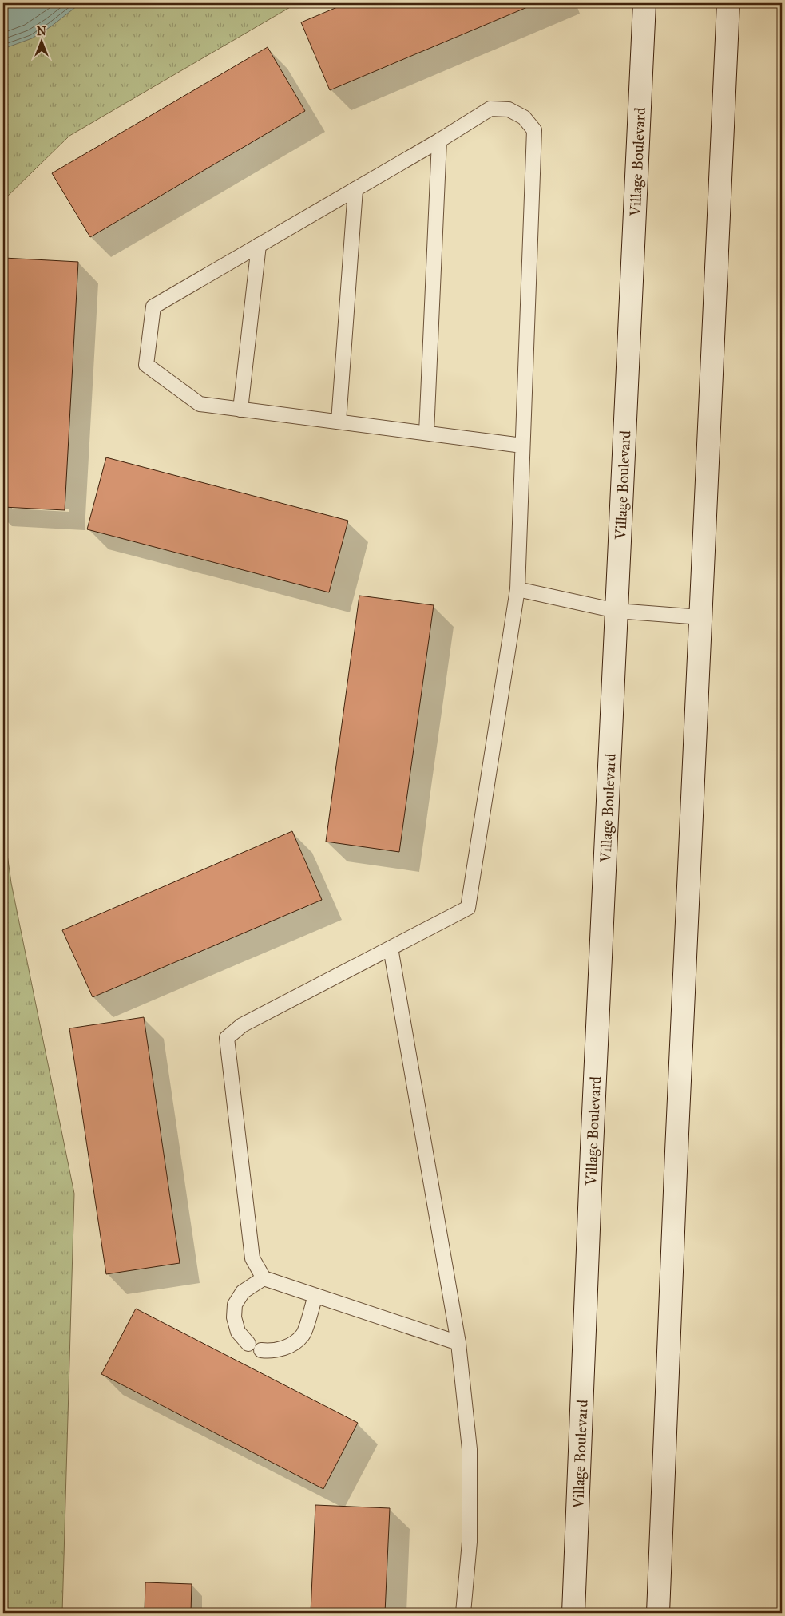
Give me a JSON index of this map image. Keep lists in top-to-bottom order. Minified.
{"streets":{"street":["Village Boulevard"]},"north":"top"}
